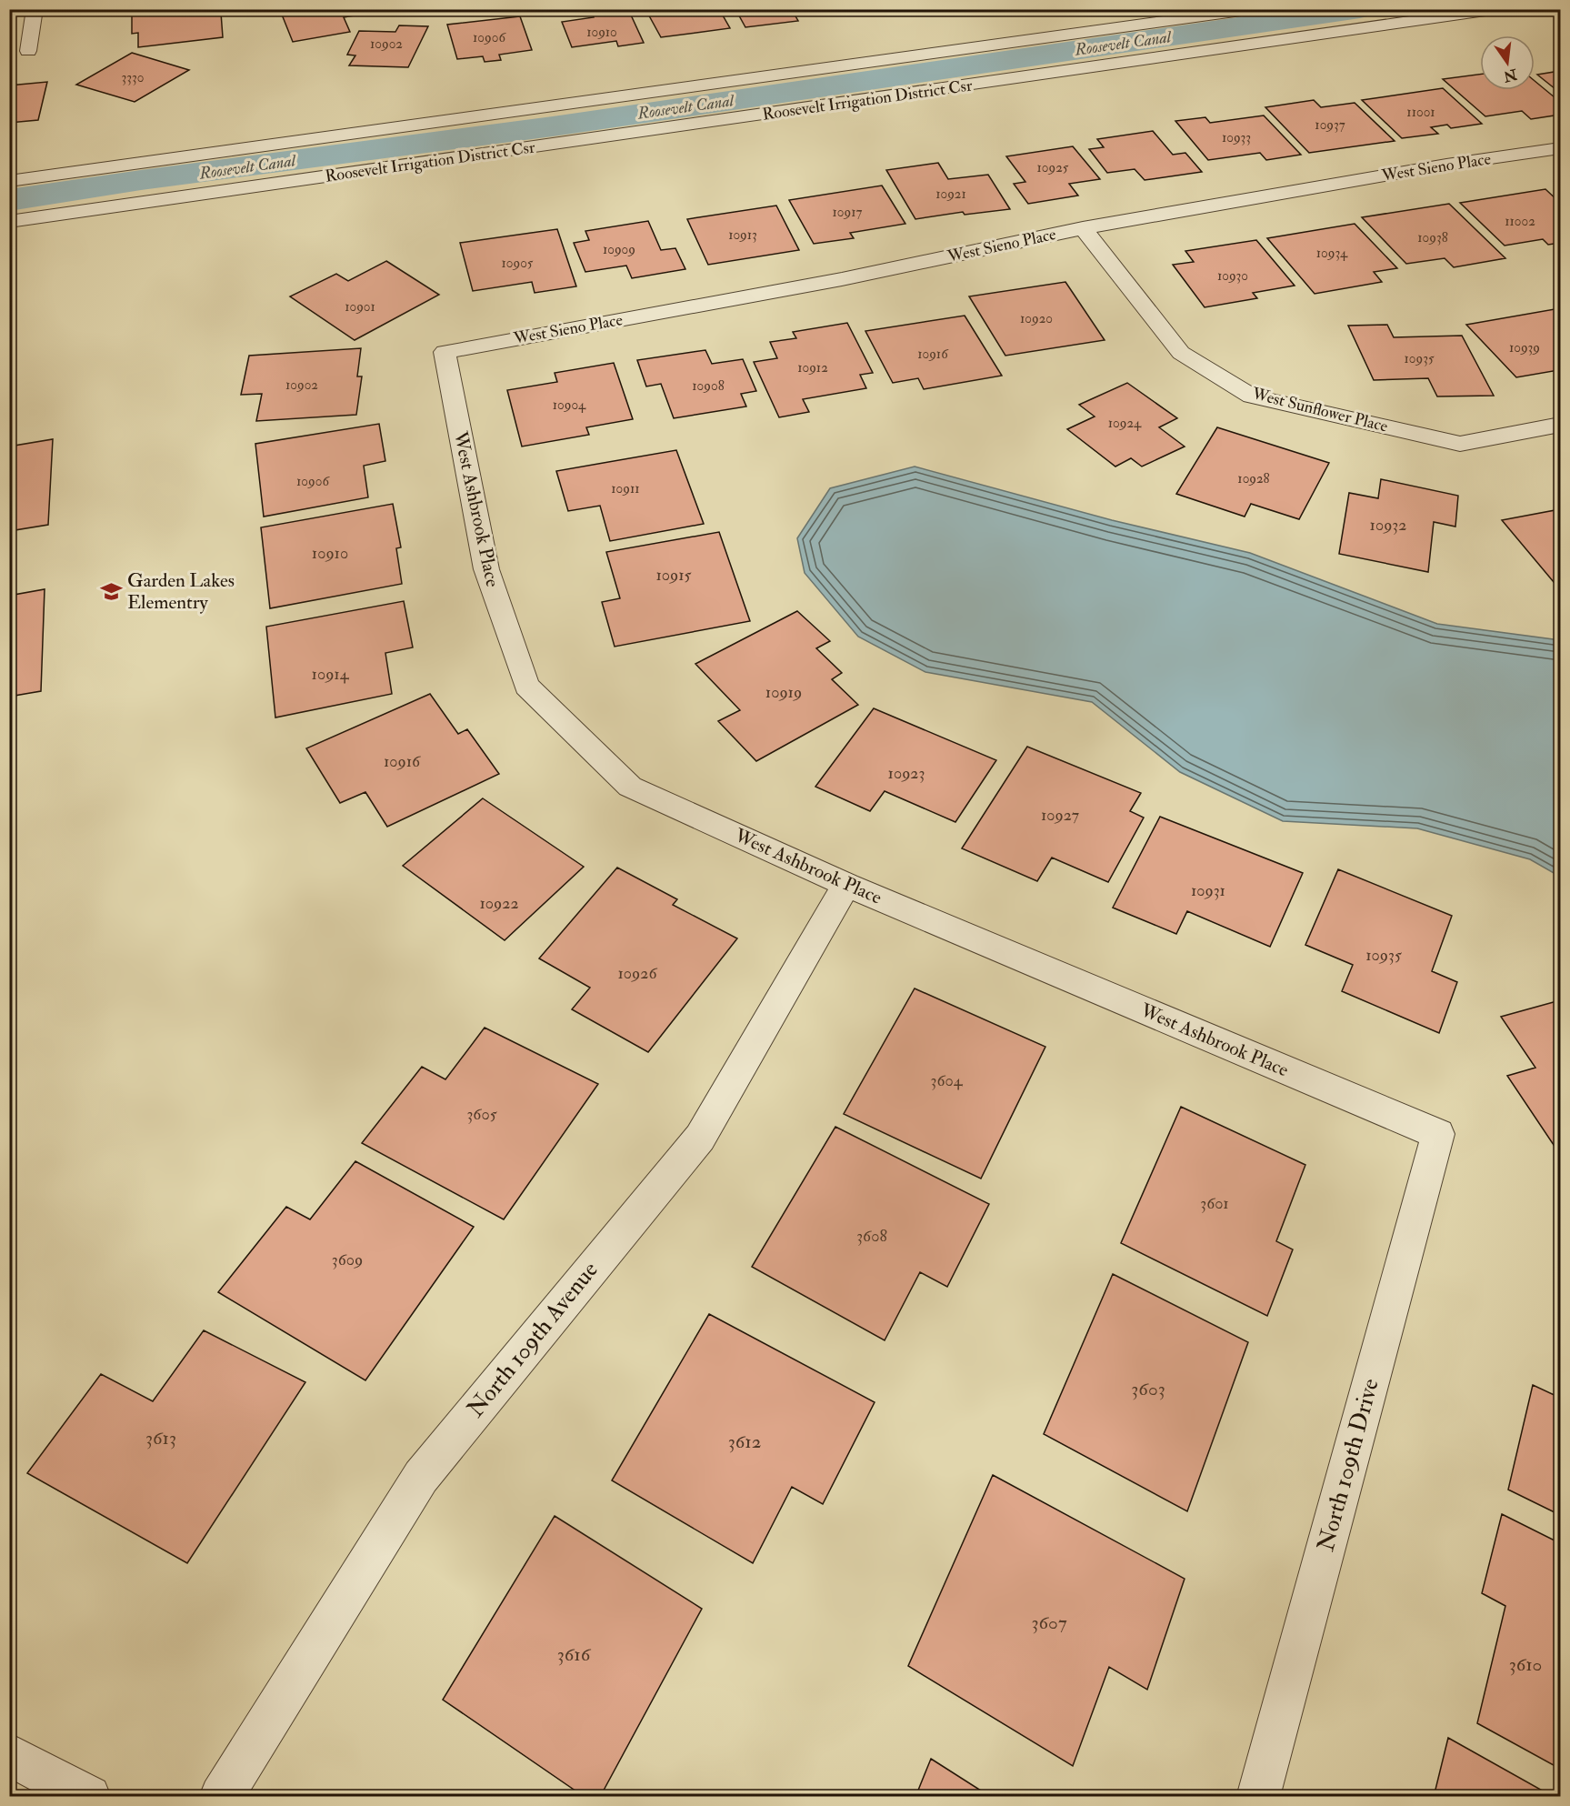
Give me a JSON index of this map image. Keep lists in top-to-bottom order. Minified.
{"streets":{"street":["Roosevelt Irrigation District Csr","West Sieno Place","West Sunflower Place","West Ashbrook Place","North 109th Avenue","North 109th Drive"]},"crossings":[["West Sieno Place","West Sunflower Place"],["West Sieno Place","West Ashbrook Place"],["West Ashbrook Place","North 109th Avenue"],["West Ashbrook Place","North 109th Drive"]],"water":["Roosevelt Canal"],"places":{"school or university":["Garden Lakes Elementry"]},"house_numbers":["10910","10906","10902","3330","11001","10937","10933","10925","10921","10917","11002","10913","10938","10909","10934","10905","10930","10901","10920","10939","10916","10935","10912","10902","10908","10904","10924","10928","10906","10911","10932","10910","10915","10914","10919","10916","10923","10927","10931","10922","10935","10926","3604","3605","3601","3608","3609","3603","3613","3612","3607","3616","3610"],"north":"bottom"}
